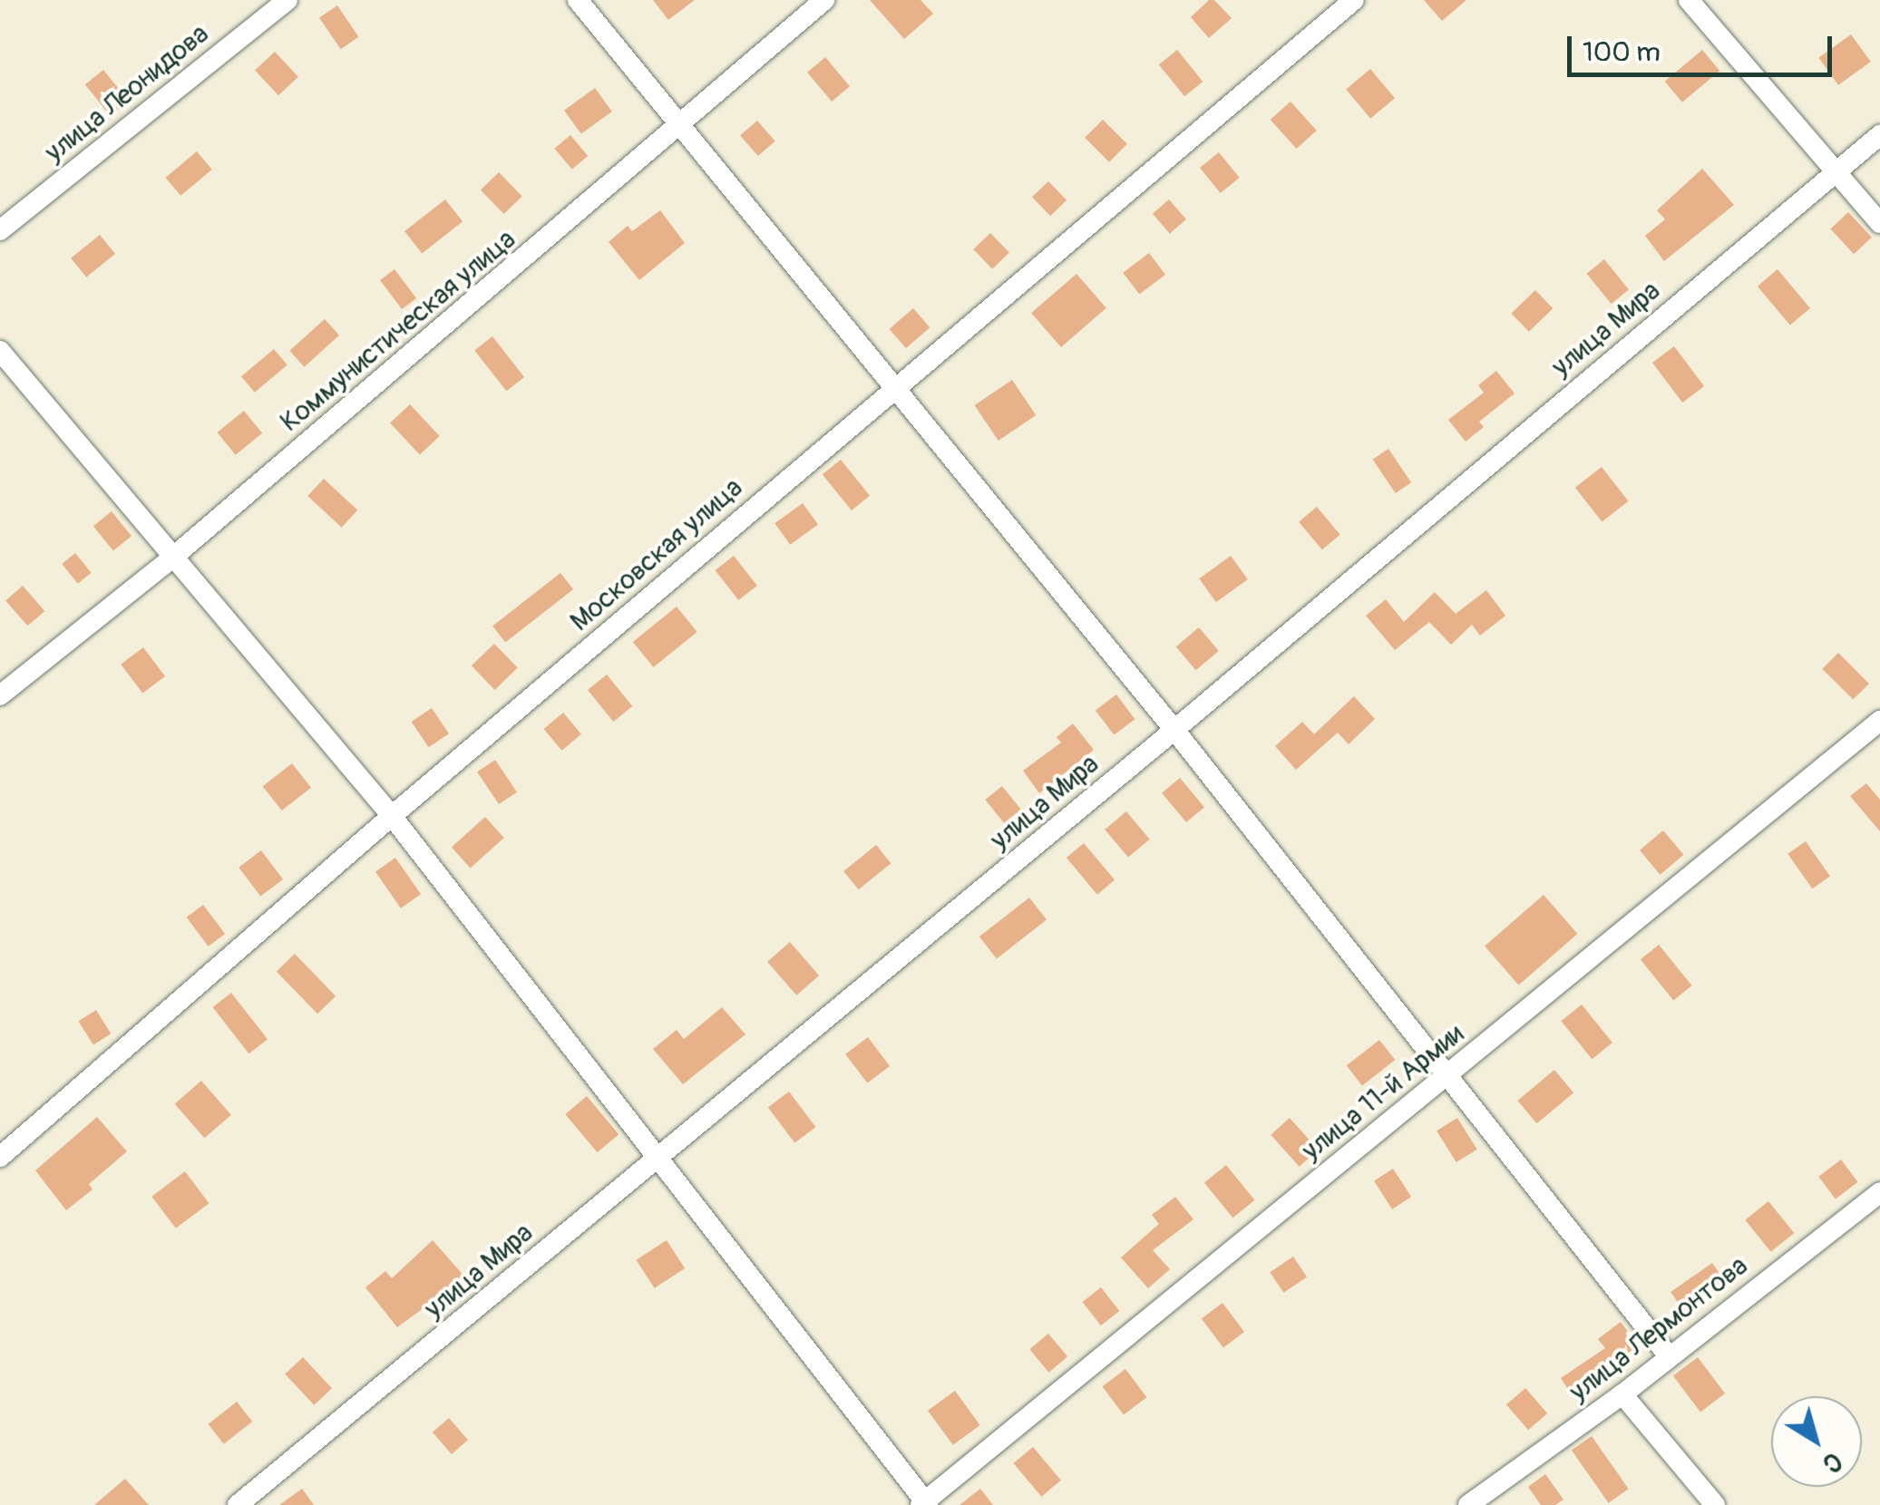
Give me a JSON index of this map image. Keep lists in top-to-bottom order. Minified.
{"streets":{"street":["улица Леонидова","улица Мира","Коммунистическая улица","Московская улица","улица 11-й Армии","улица Лермонтова"]},"scale_bar":"100 m","north":"bottom right"}
